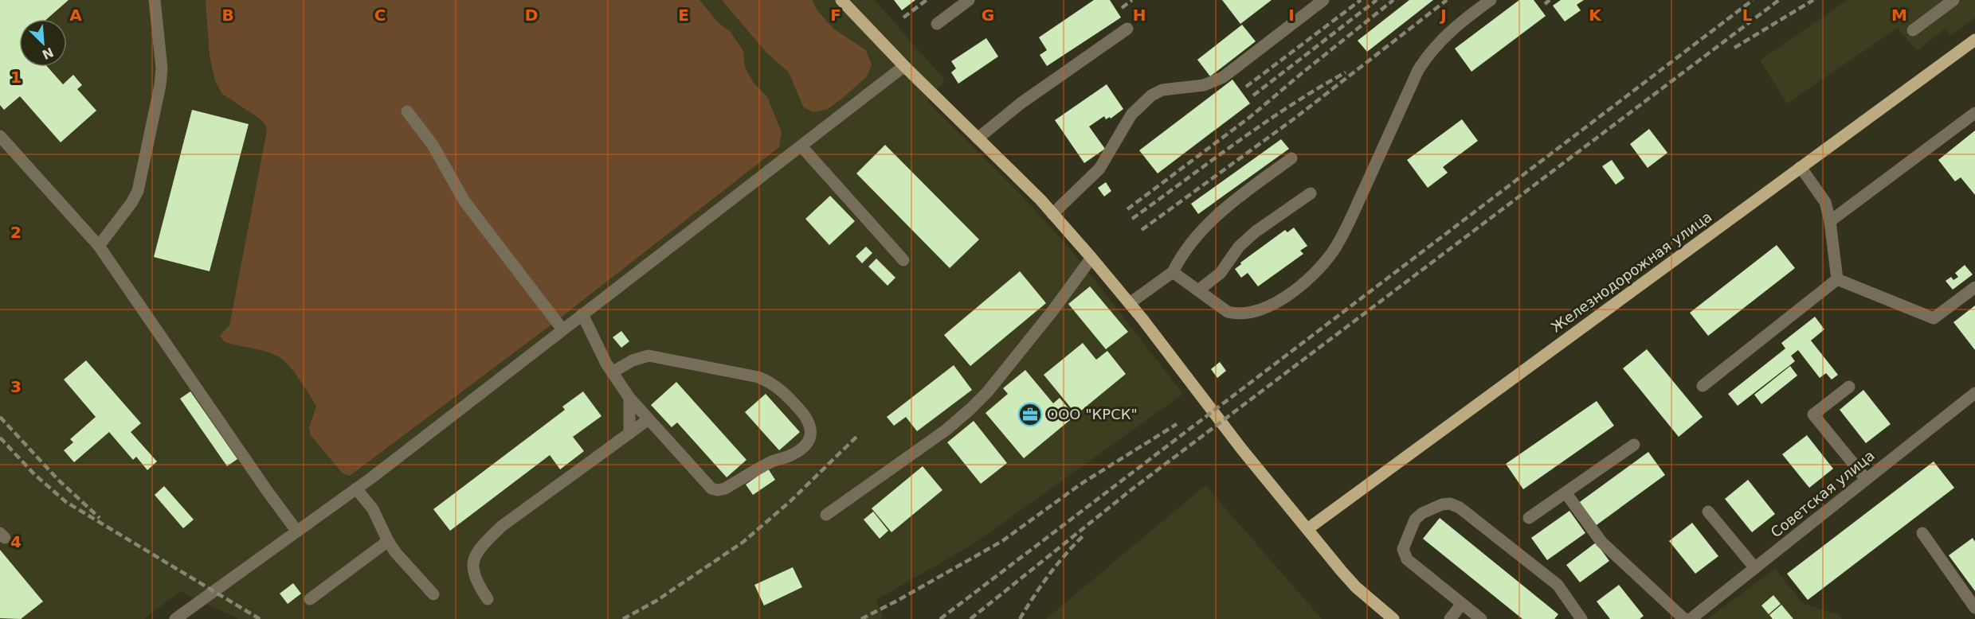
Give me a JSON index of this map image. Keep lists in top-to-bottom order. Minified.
{"streets":{"main road":["Железнодорожная улица"],"street":["Советская улица"]},"places":{"office":["ООО \"КРСК\""]},"north":"bottom right","grid":{"columns":["A","B","C","D","E","F","G","H","I","J","K","L","M"],"rows":["1","2","3","4"]}}
